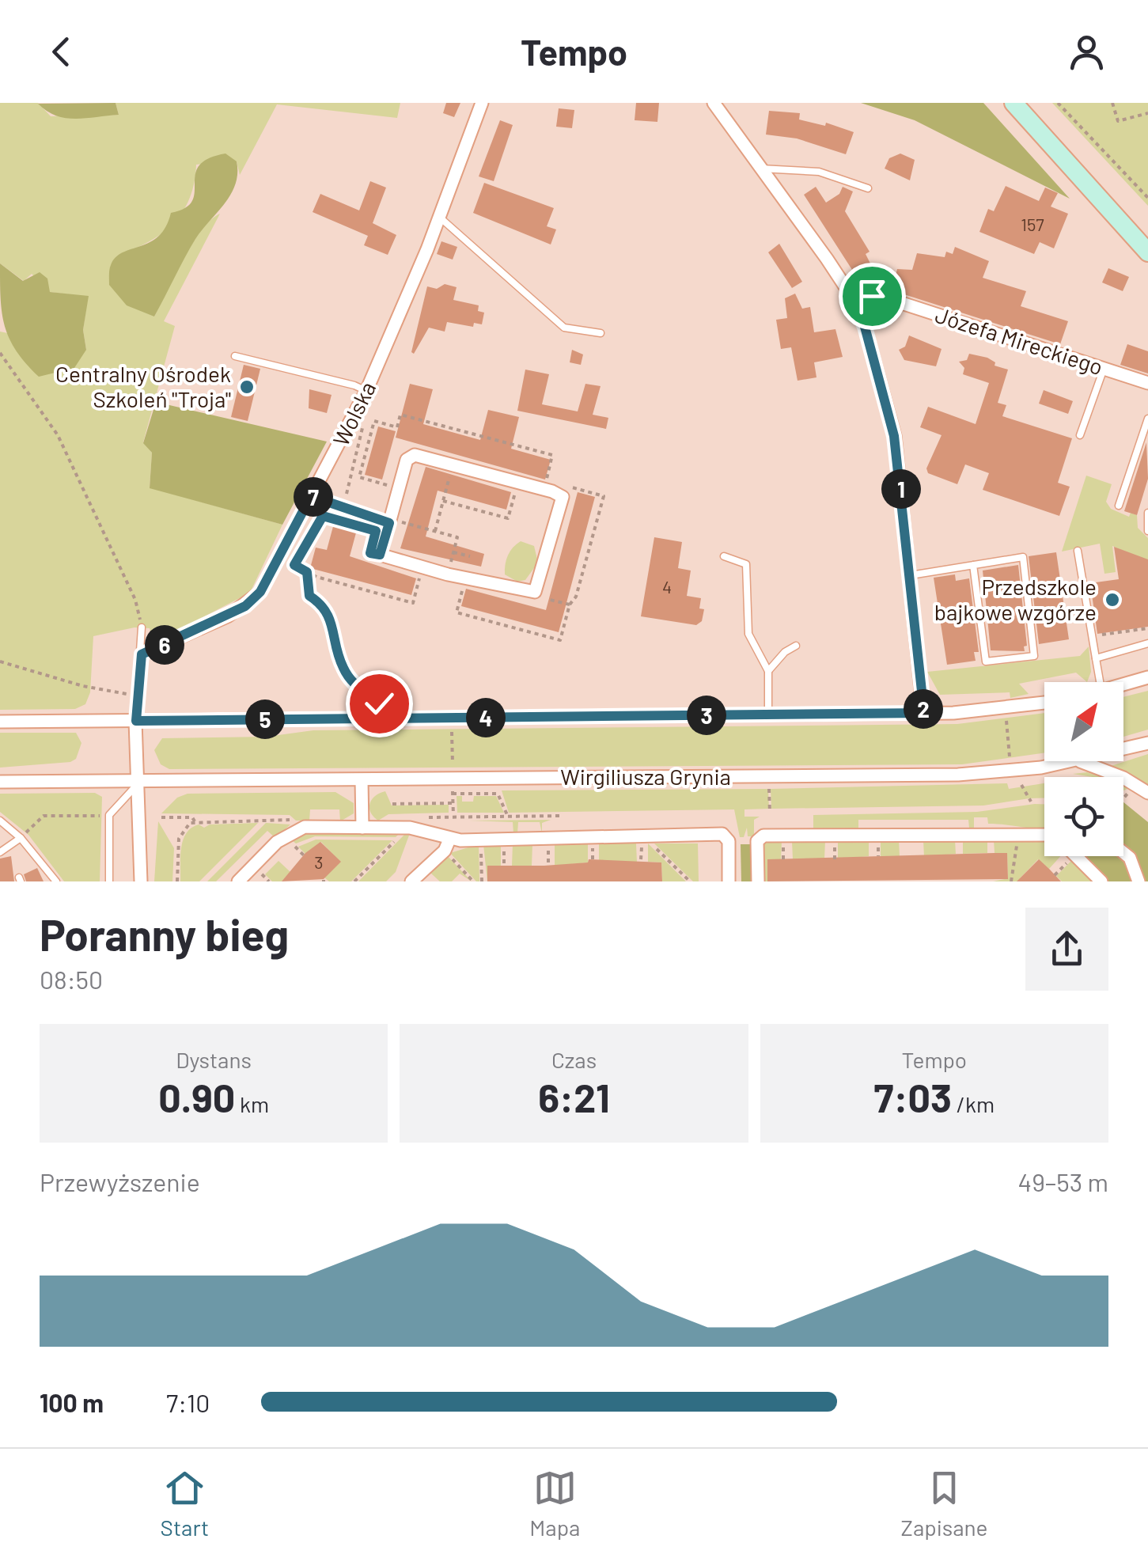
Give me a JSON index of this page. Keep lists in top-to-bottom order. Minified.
{"streets":{"street":["Józefa Mireckiego","Wolska","Wirgiliusza Grynia"]},"places":["Centralny Ośrodek Szkoleń \"Troja\"","Przedszkole bajkowe wzgórze"],"house_numbers":["157","4","3"],"north":"top right","page":{"header":"Tempo","pins":["1","7","6","2","3","4","5"],"heading":["Poranny bieg","08:50"],"stats":[["Dystans","0.90 km"],["Czas","6:21"],["Tempo","7:03 /km"]],"chart":["Przewyższenie","49–53 m"],"list":[{"name":"100 m","note":"7:10"}],"tabs":["Start","Mapa","Zapisane"]}}
